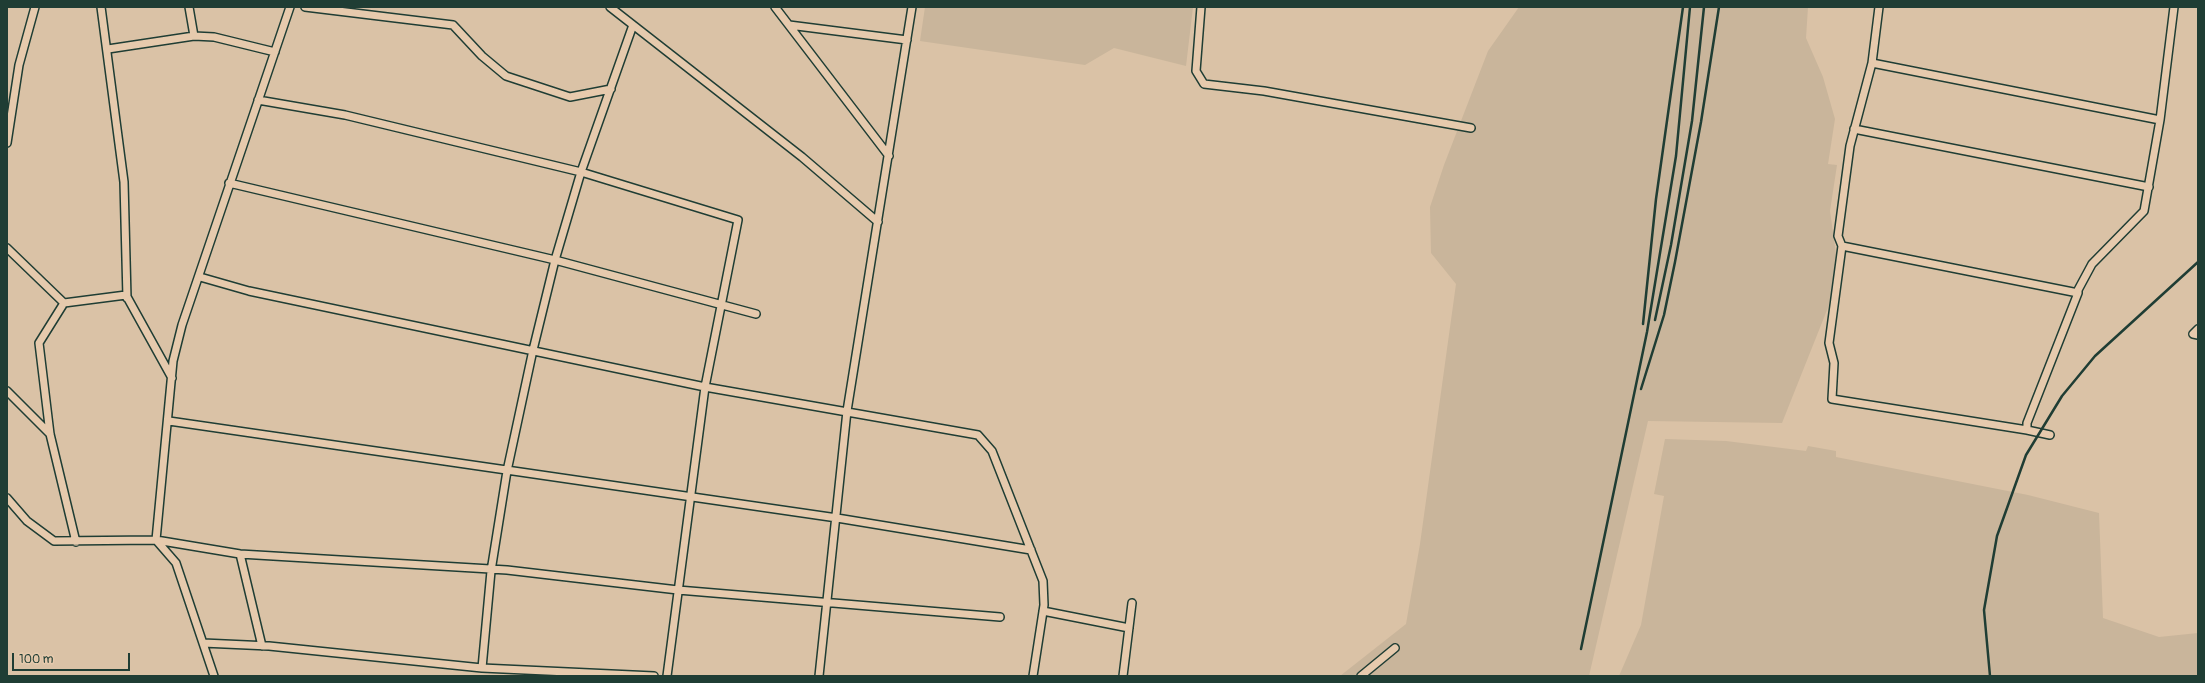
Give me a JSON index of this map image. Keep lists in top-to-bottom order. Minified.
{"scale_bar":"100 m"}
